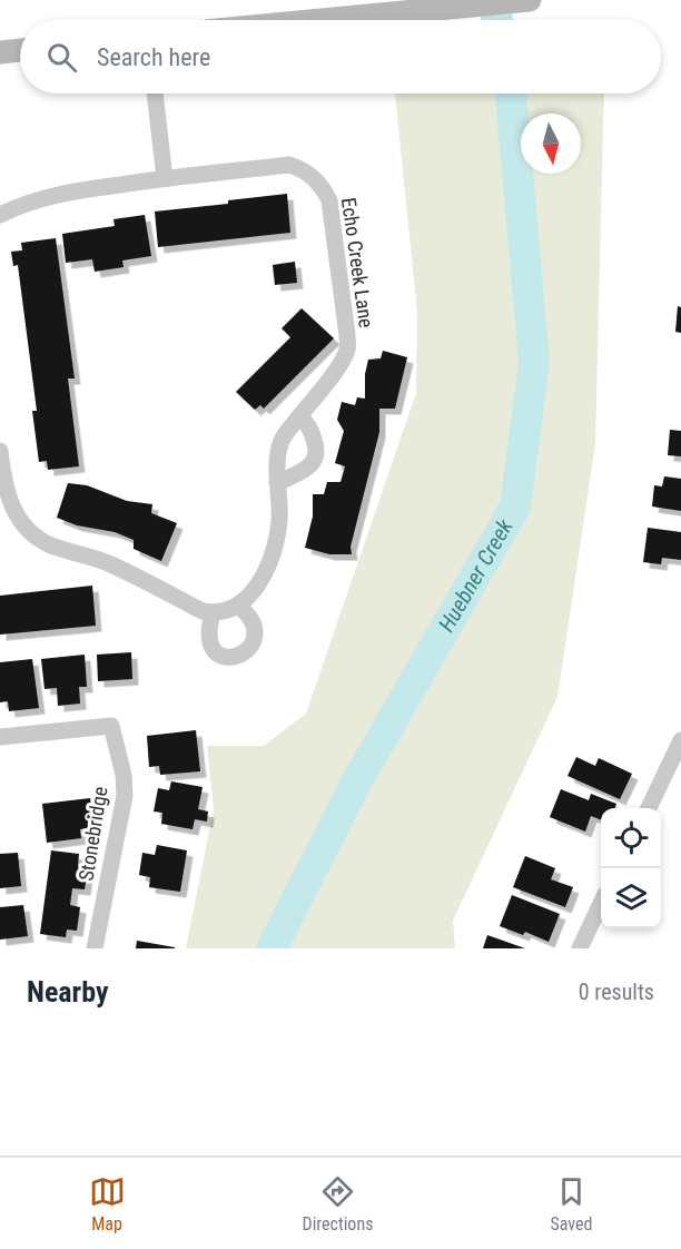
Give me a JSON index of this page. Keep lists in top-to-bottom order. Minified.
{"streets":{"street":["Echo Creek Lane","Stonebridge"]},"water":["Huebner Creek"],"north":"bottom","page":{"search":"Search here","heading":["Nearby","0 results"],"nav":["Map","Directions","Saved"]}}
